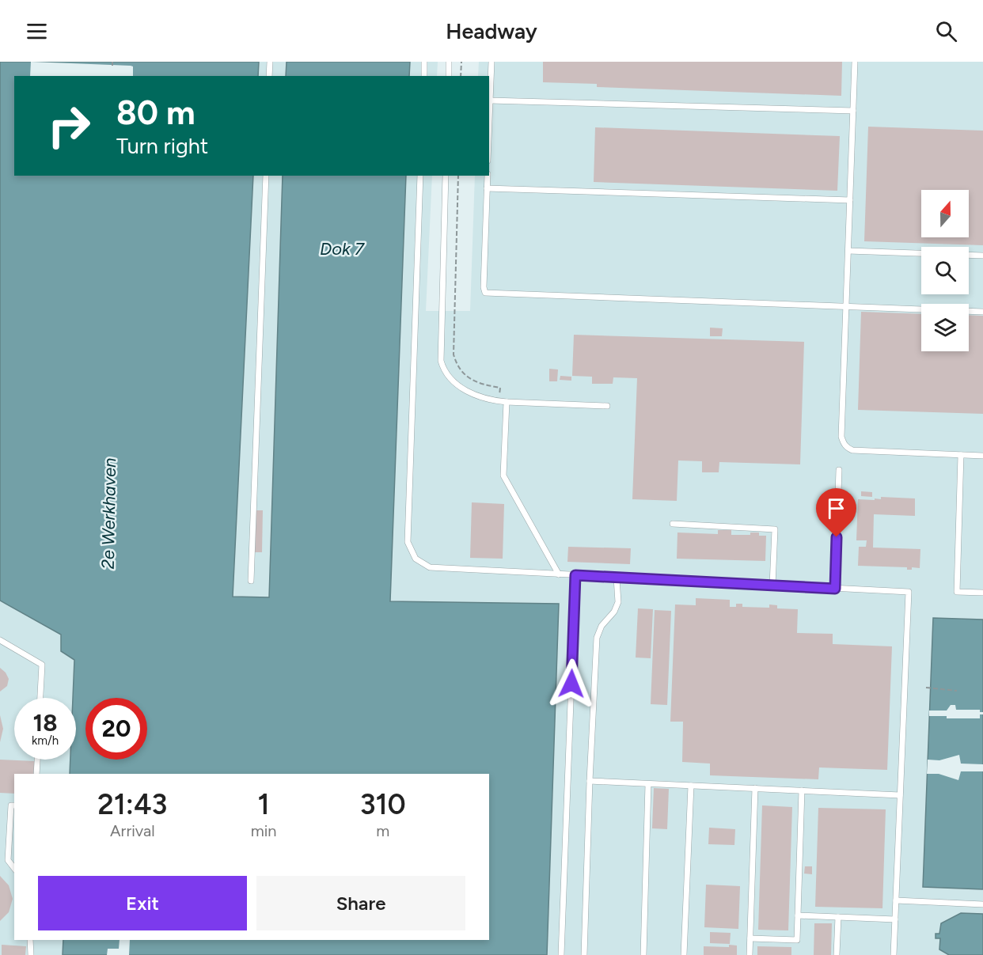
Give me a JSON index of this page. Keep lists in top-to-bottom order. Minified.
{"water":["Dok 7","2e Werkhaven"],"north":"top","page":{"header":"Headway","turn":["80 m","Turn right"],"speed":"18 km/h","limit":"20","eta":["21:43","Arrival","1","min","310","m"],"buttons":["Exit","Share"]}}
